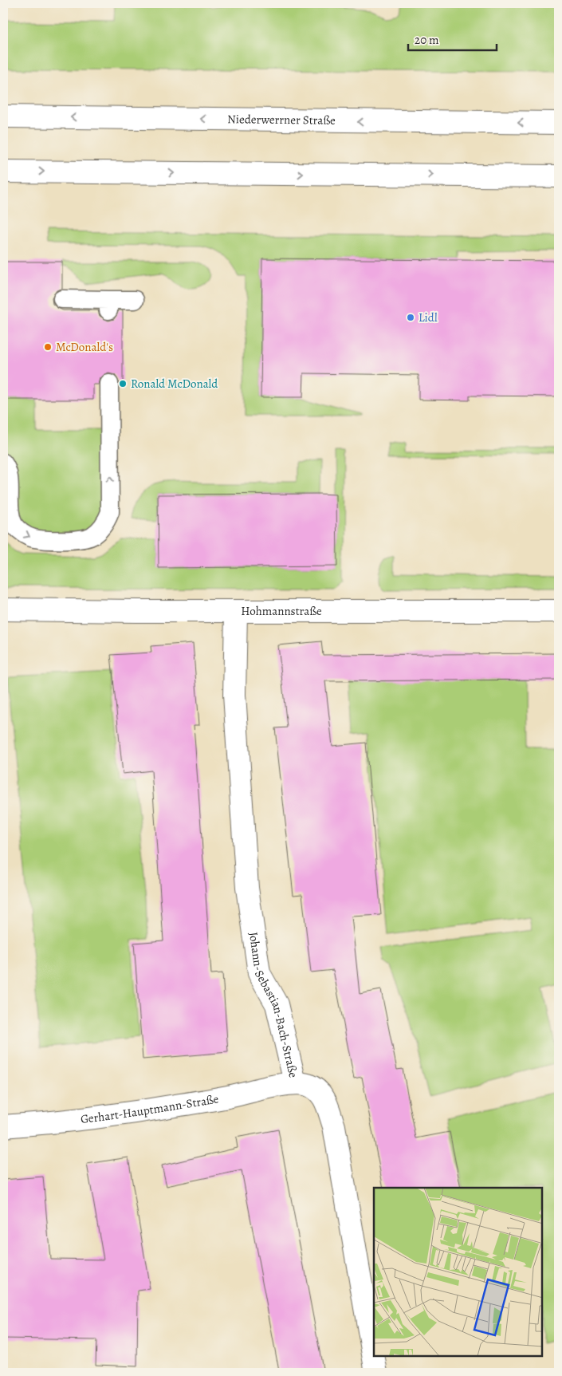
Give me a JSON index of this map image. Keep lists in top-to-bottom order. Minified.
{"streets":{"street":["Niederwerrner Straße","Hohmannstraße","Johann-Sebastian-Bach-Straße","Gerhart-Hauptmann-Straße"]},"crossings":[["Hohmannstraße","Johann-Sebastian-Bach-Straße"],["Johann-Sebastian-Bach-Straße","Gerhart-Hauptmann-Straße"]],"places":["Lidl","McDonald's","Ronald McDonald"],"scale_bar":"20 m"}
